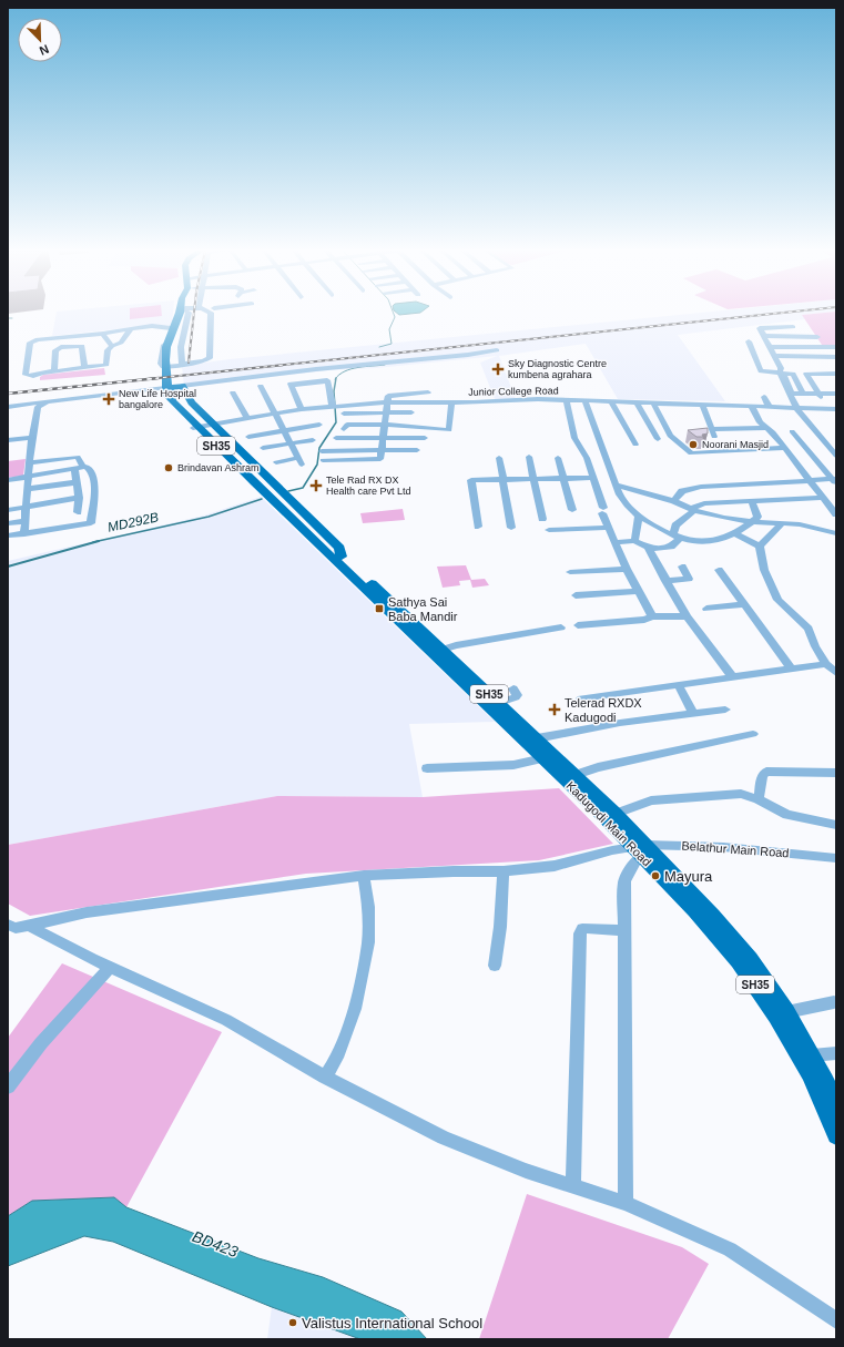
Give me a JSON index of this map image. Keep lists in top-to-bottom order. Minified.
{"streets":{"main road":["SH35","Kadugodi Main Road"],"street":["Junior College Road","Belathur Main Road"]},"crossings":[["SH35","Kadugodi Main Road"],["SH35","Belathur Main Road"],["Kadugodi Main Road","Belathur Main Road"]],"water":["MD292B","BD423"],"places":{"health":["Sky Diagnostic Centre kumbena agrahara","New Life Hospital bangalore","Tele Rad RX DX Health care Pvt Ltd","Telerad RXDX Kadugodi"],"other":["Noorani Masjid","Brindavan Ashram","Mayura","Valistus International School"],"transit":["Sathya Sai Baba Mandir"]},"north":"bottom right"}
